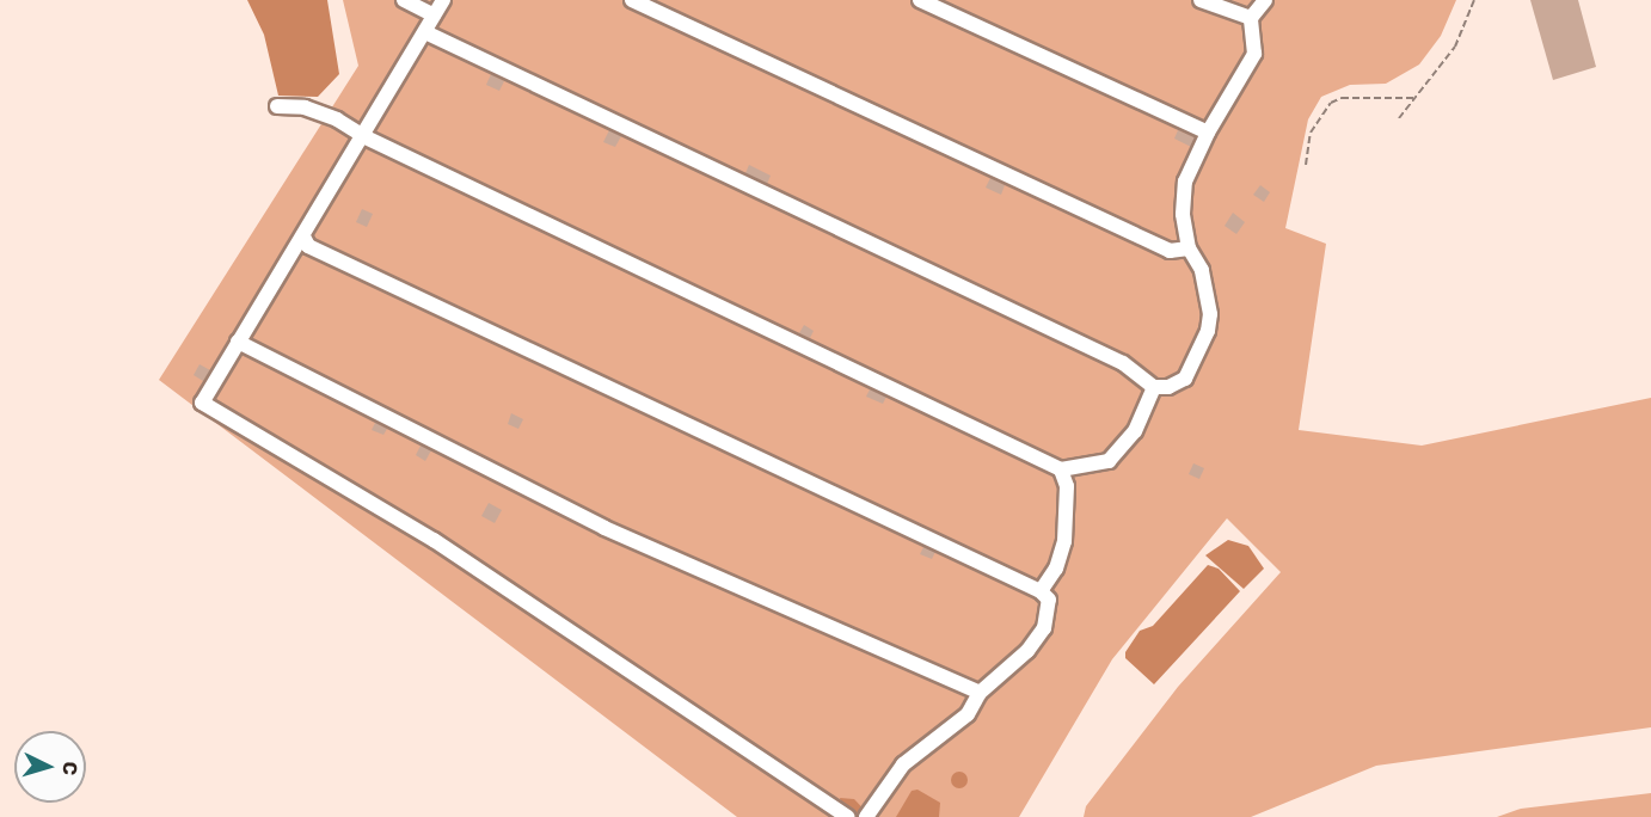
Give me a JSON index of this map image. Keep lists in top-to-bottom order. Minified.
{"north":"right"}
